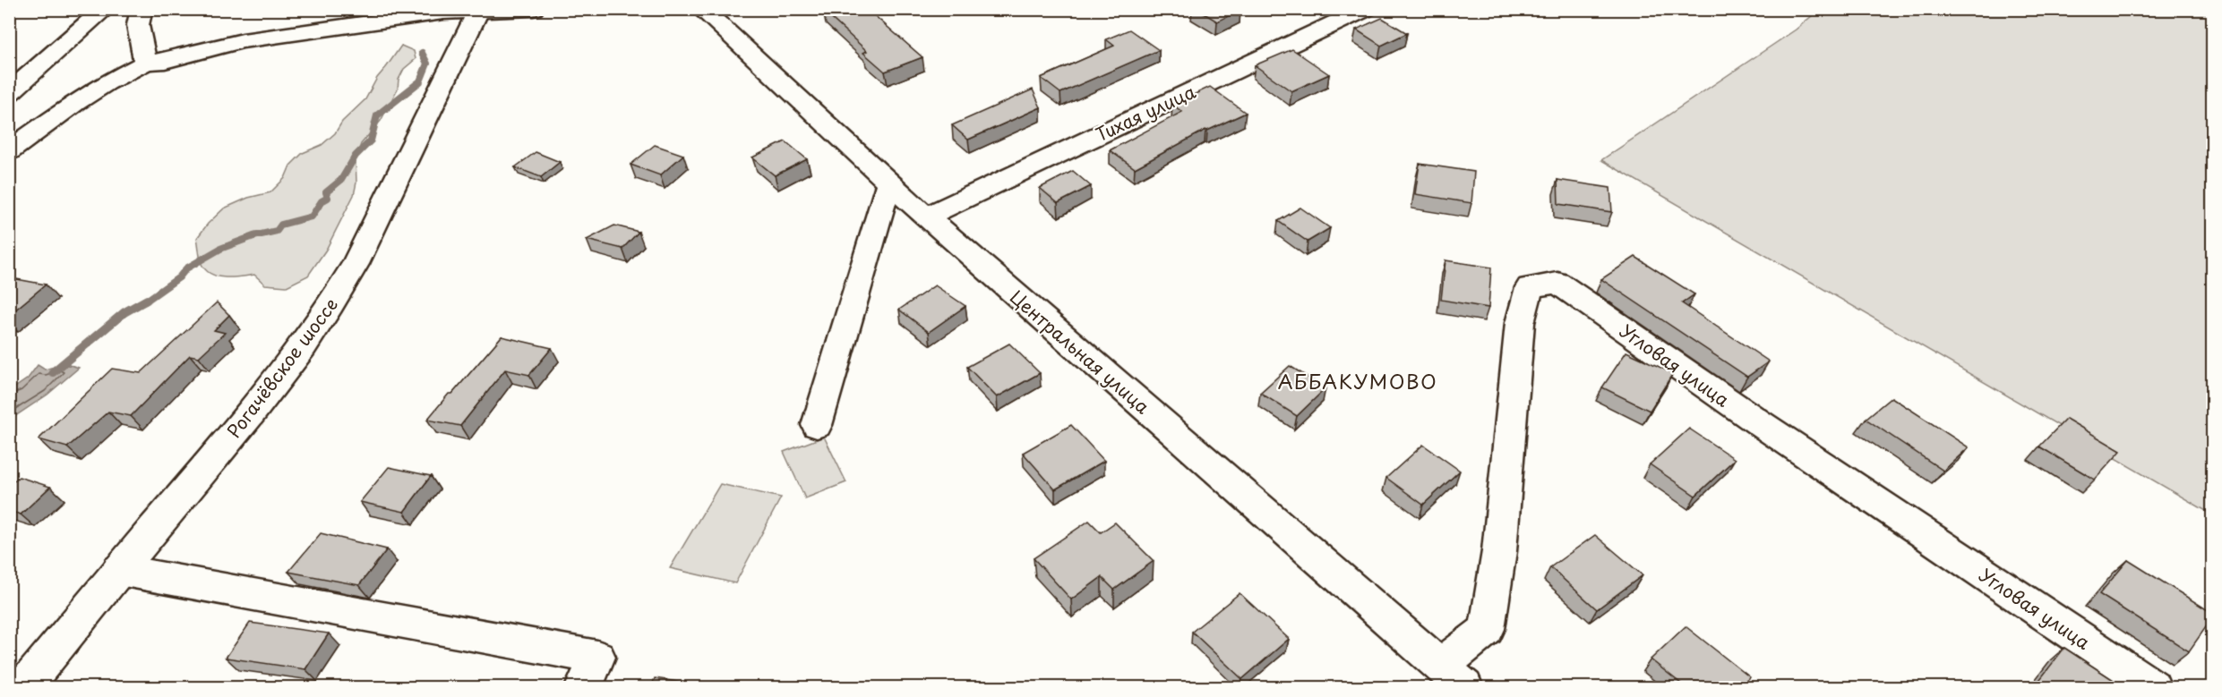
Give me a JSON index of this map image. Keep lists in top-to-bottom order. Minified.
{"streets":{"street":["Тихая улица","Центральная улица","Угловая улица","Рогачёвское шоссе"]},"crossings":[["Тихая улица","Центральная улица"],["Центральная улица","Угловая улица"]],"districts":["АББАКУМОВО"]}
